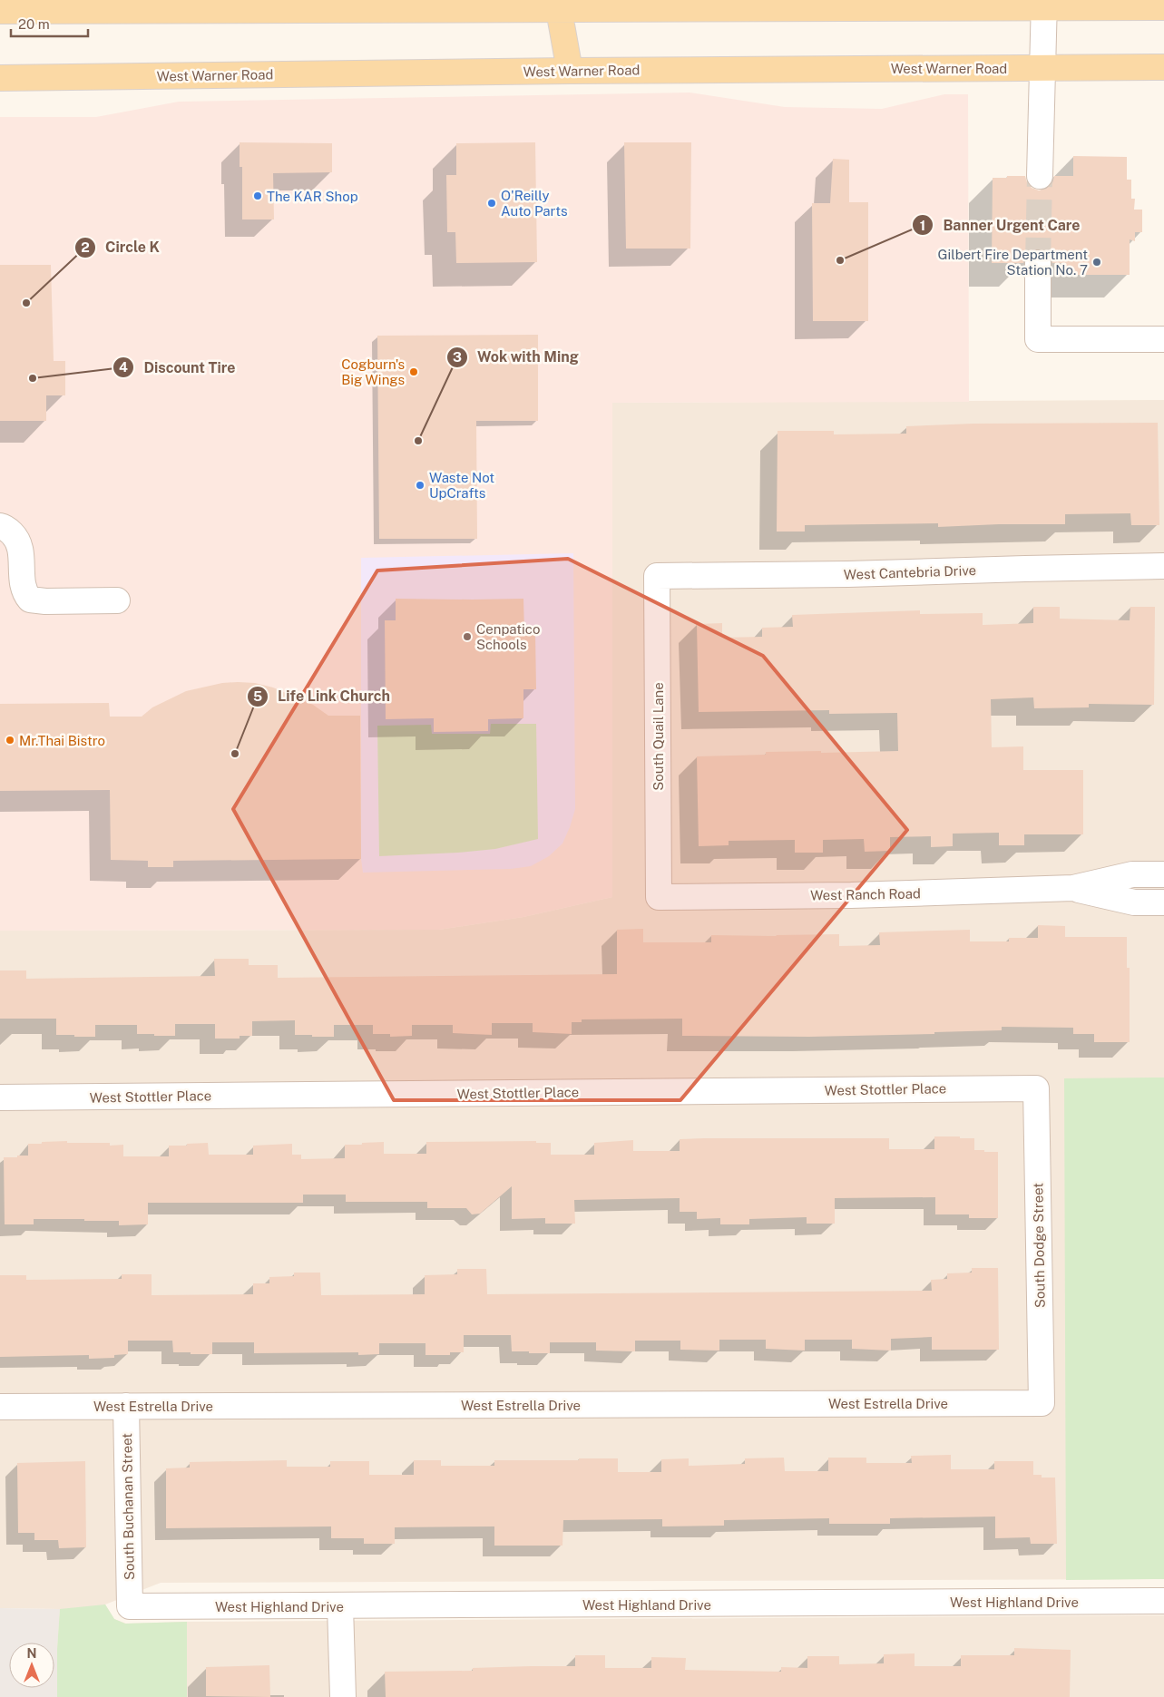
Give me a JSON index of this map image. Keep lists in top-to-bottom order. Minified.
{"streets":{"main road":["West Warner Road"],"street":["West Cantebria Drive","South Quail Lane","West Ranch Road","West Stottler Place","South Dodge Street","West Estrella Drive","South Buchanan Street","West Highland Drive"]},"crossings":[["West Cantebria Drive","South Quail Lane"],["South Quail Lane","West Ranch Road"],["West Stottler Place","South Dodge Street"],["South Dodge Street","West Estrella Drive"],["West Estrella Drive","South Buchanan Street"],["South Buchanan Street","West Highland Drive"]],"places":["The KAR Shop","O'Reilly Auto Parts","Banner Urgent Care","Gilbert Fire Department Station No. 7","Circle K","Cogburn's Big Wings","Discount Tire","Wok with Ming","Waste Not UpCrafts","Cenpatico Schools","Mr.Thai Bistro","Life Link Church"],"scale_bar":"20 m","north":"top"}
